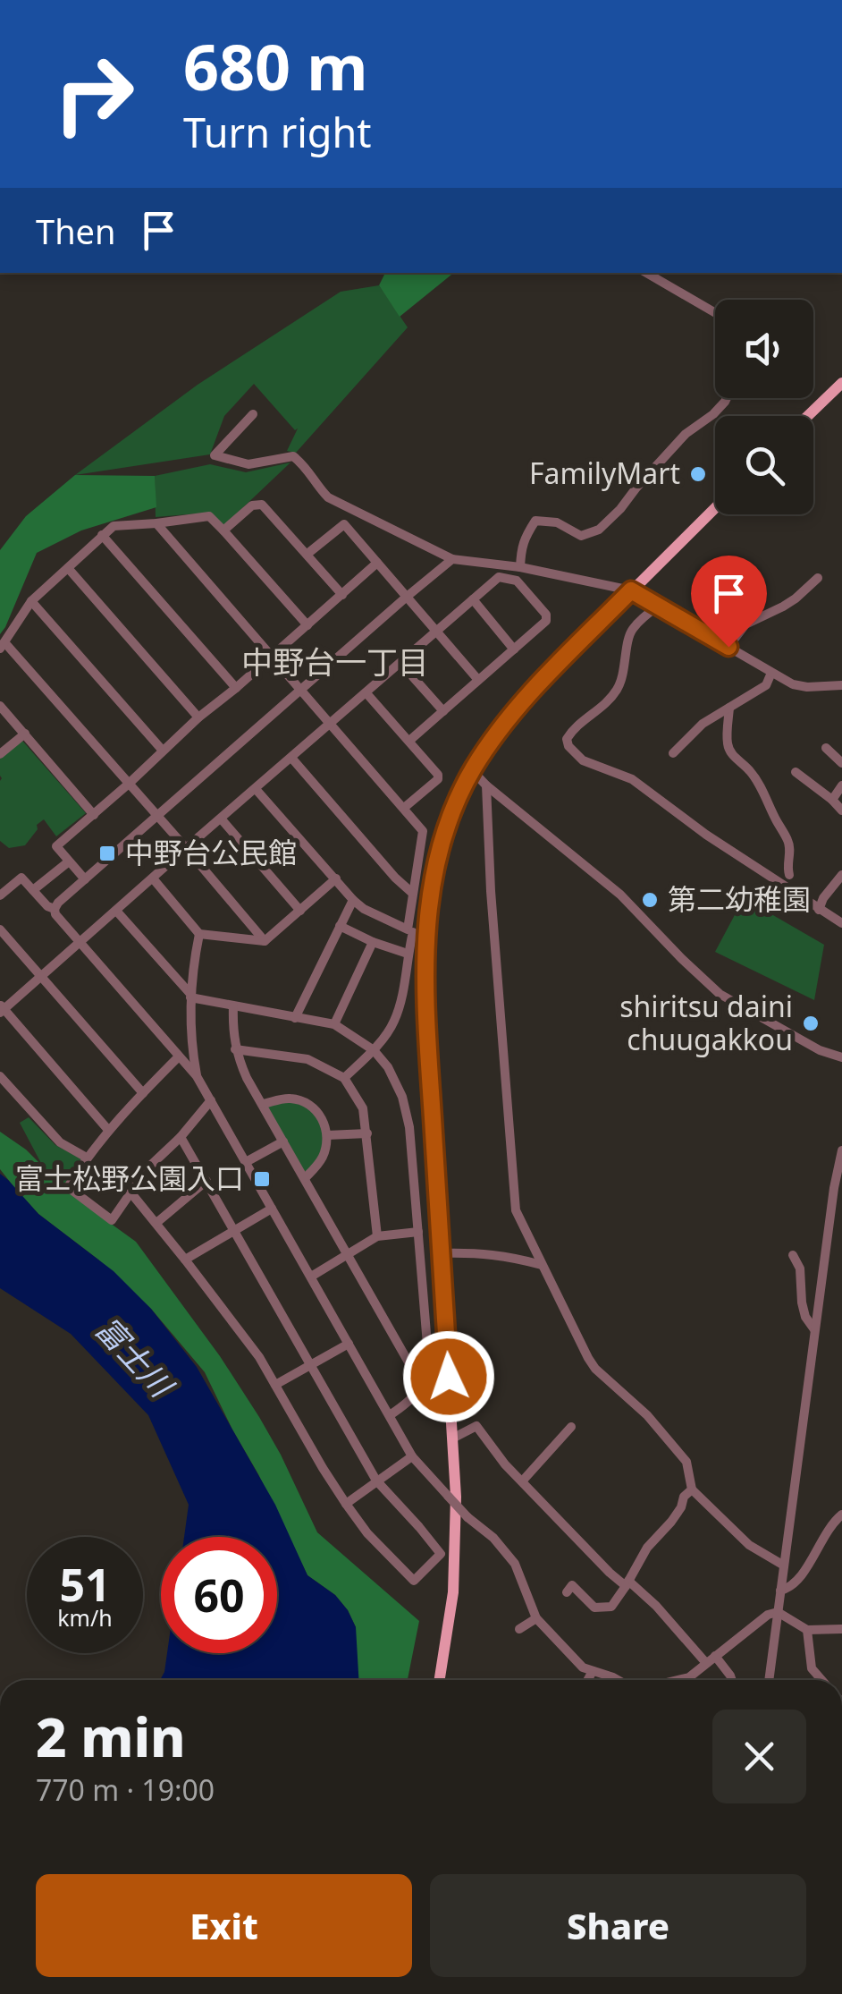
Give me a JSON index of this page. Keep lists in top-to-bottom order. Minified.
{"districts":["中野台一丁目"],"water":["富士川"],"places":{"other":["FamilyMart","第二幼稚園","shiritsu daini chuugakkou"],"transit":["中野台公民館","富士松野公園入口"]},"page":{"turn":["680 m","Turn right"],"then":"Then","speed":"51 km/h","limit":"60","heading":["2 min","770 m · 19:00"],"buttons":["Exit","Share"]}}
